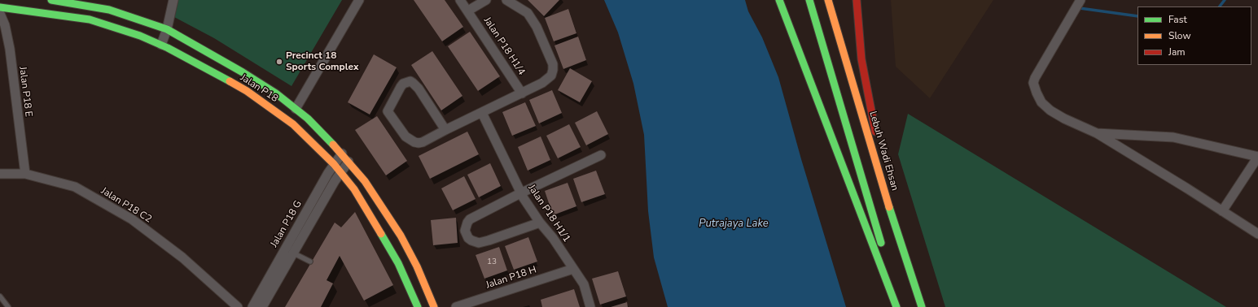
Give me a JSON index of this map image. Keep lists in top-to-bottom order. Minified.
{"streets":{"main road":["Jalan P18","Lebuh Wadi Ehsan"],"street":["Jalan P18 H1/4","Jalan P18 E","Jalan P18 C2","Jalan P18 H1/1","Jalan P18 G","Jalan P18 H"]},"crossings":[["Jalan P18","Jalan P18 G"],["Jalan P18 E","Jalan P18 C2"],["Jalan P18 H1/1","Jalan P18 H"]],"water":["Putrajaya Lake"],"places":["Precinct 18 Sports Complex"],"house_numbers":["13"],"legend":["Fast","Slow","Jam"]}
